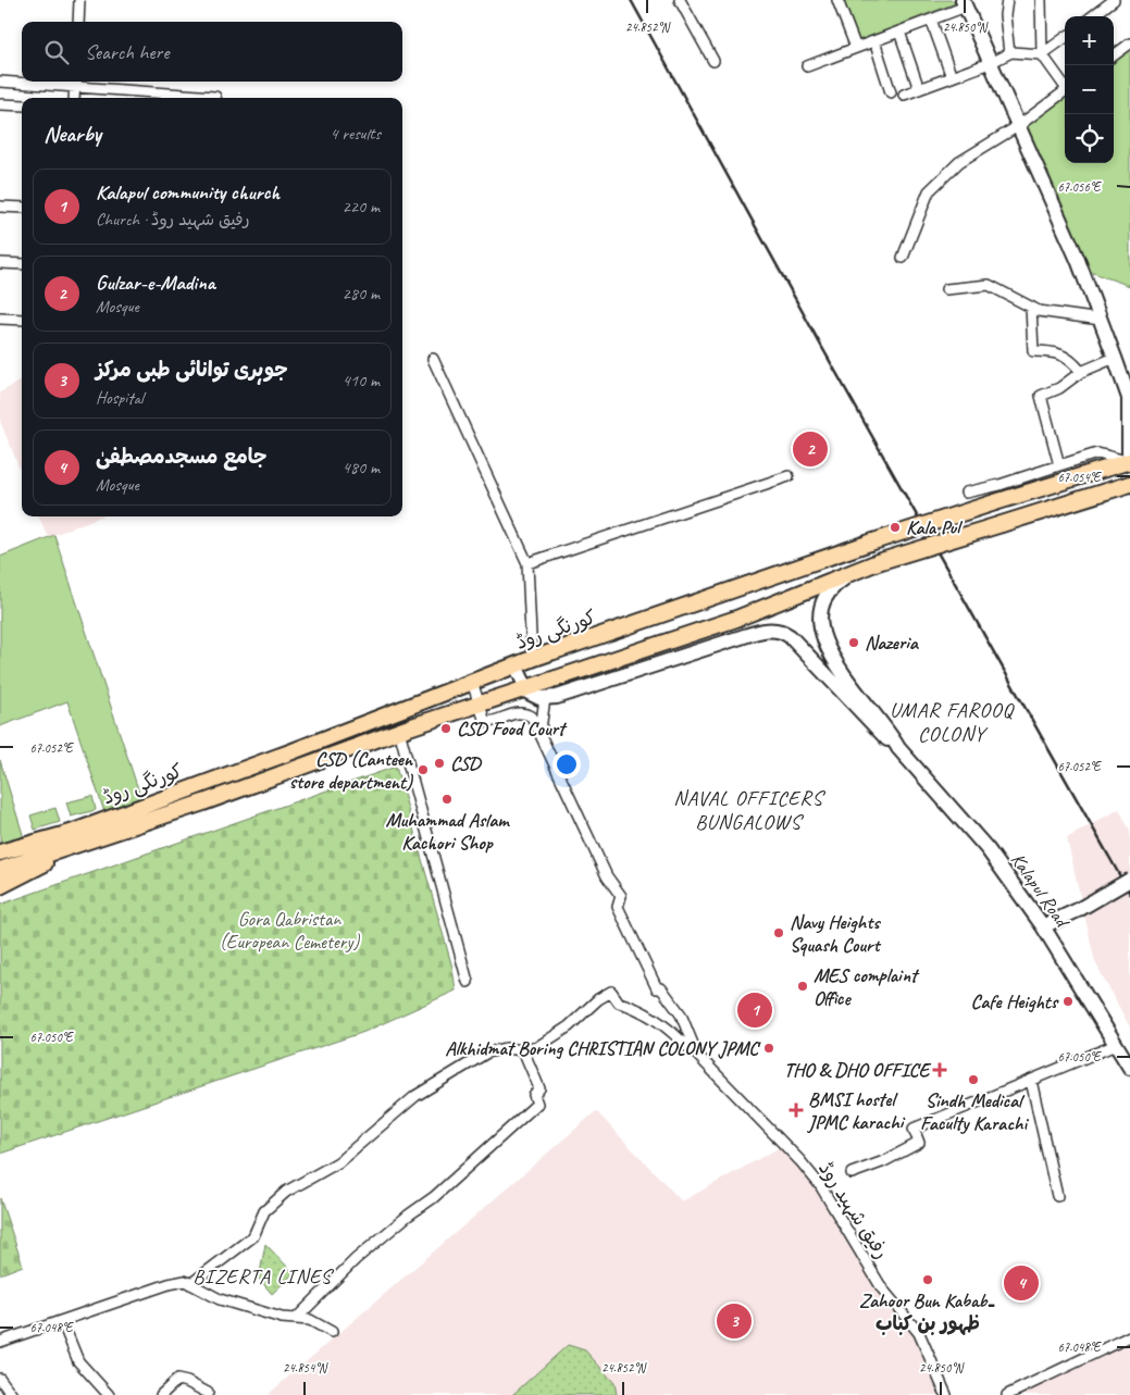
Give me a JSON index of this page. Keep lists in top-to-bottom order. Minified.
{"streets":{"main road":["کورنگی روڈ"],"street":["Kalapul Road","رفیق شہید روڈ"]},"districts":["UMAR FAROOQ COLONY","NAVAL OFFICERS BUNGALOWS","BIZERTA LINES"],"parks":["Gora Qabristan (European Cemetery)"],"places":{"other":["Kala Pul","Nazeria","CSD Food Court","CSD","CSD (Canteen store department)","Muhammad Aslam Kachori Shop","Navy Heights Squash Court","MES complaint Office","Cafe Heights","Alkhidmat Boring CHRISTIAN COLONY JPMC","Sindh Medical Faculty Karachi","Zahoor Bun Kabab۔ ظہور بن کباب"],"health":["THO & DHO OFFICE","BMSI hostel JPMC karachi"]},"page":{"map_buttons":["+","−"],"search":"Search here","heading":["Nearby","4 results"],"list":[{"mark":"1","name":"Kalapul community church","note":"Church · رفیق شہید روڈ","value":"220 m"},{"mark":"2","name":"Gulzar-e-Madina","note":"Mosque","value":"280 m"},{"mark":"3","name":"جوہری توانائی طبی مرکز","note":"Hospital","value":"410 m"},{"mark":"4","name":"جامع مسجدمصطفیٰ","note":"Mosque","value":"480 m"}],"pins":["2","1","4","3"]},"coordinates":["24.852°N","24.850°N","67.056°E","67.054°E","67.052°E","67.050°E","67.048°E","24.854°N"]}
